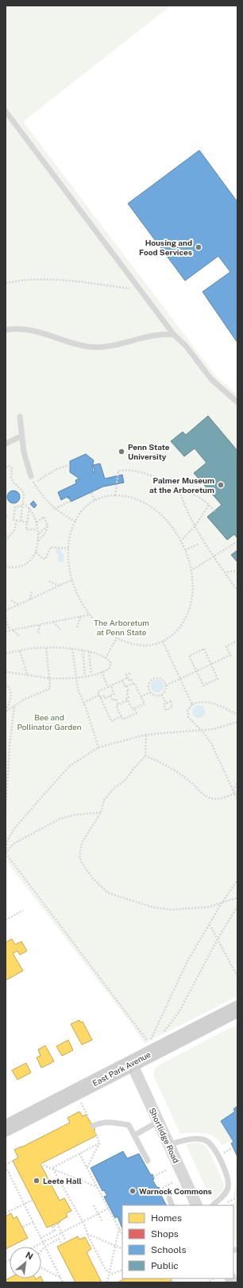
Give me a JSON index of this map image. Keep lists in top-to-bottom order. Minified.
{"streets":{"main road":["East Park Avenue"],"street":["Shortlidge Road"]},"crossings":[["East Park Avenue","Shortlidge Road"]],"parks":["The Arboretum at Penn State","Bee and Pollinator Garden"],"places":["Housing and Food Services","Penn State University","Palmer Museum at the Arboretum","Leete Hall","Warnock Commons"],"legend":["Homes","Shops","Schools","Public"],"north":"top right"}
